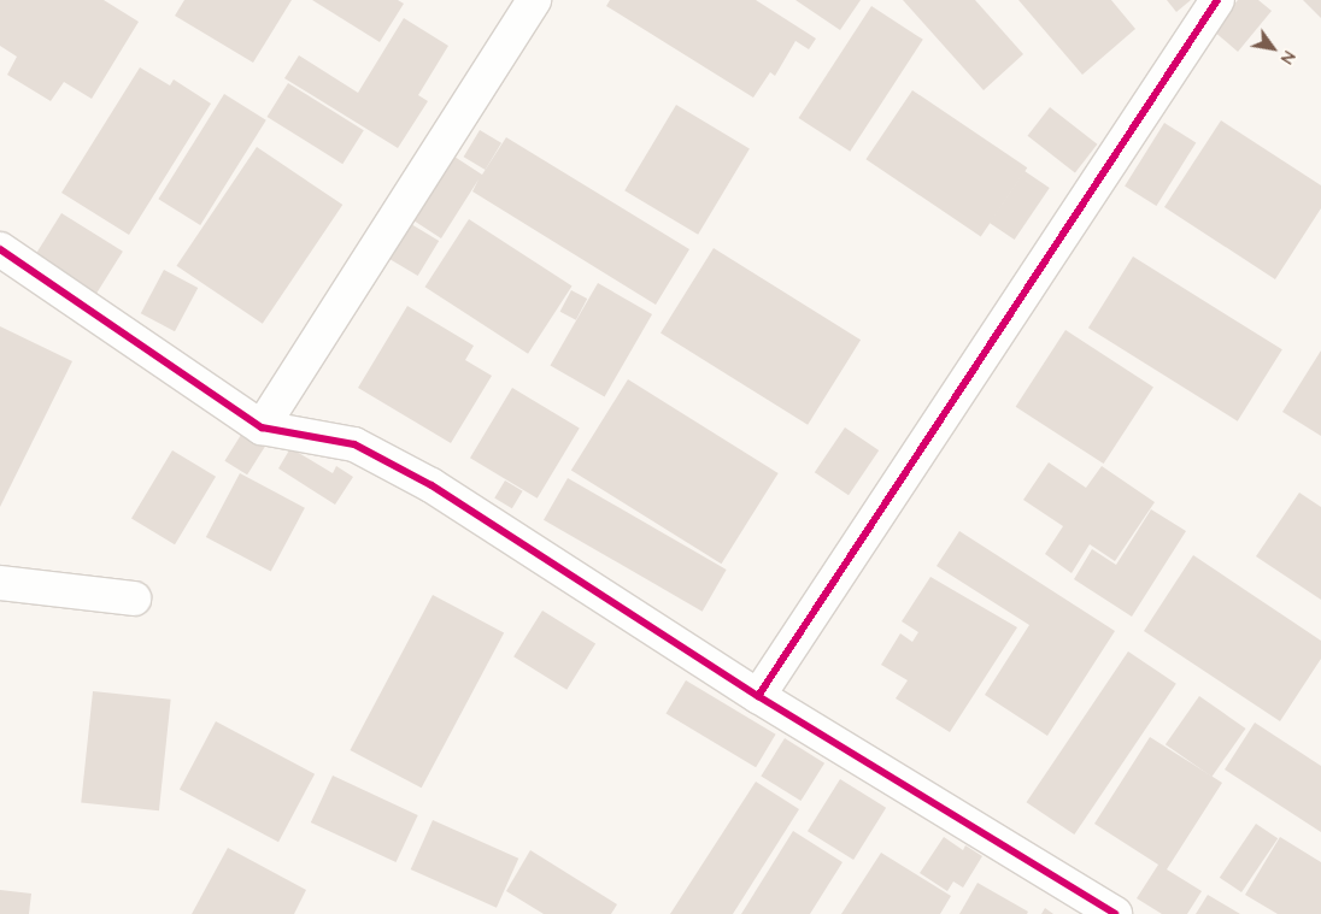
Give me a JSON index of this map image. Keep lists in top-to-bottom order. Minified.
{"north":"bottom right"}
